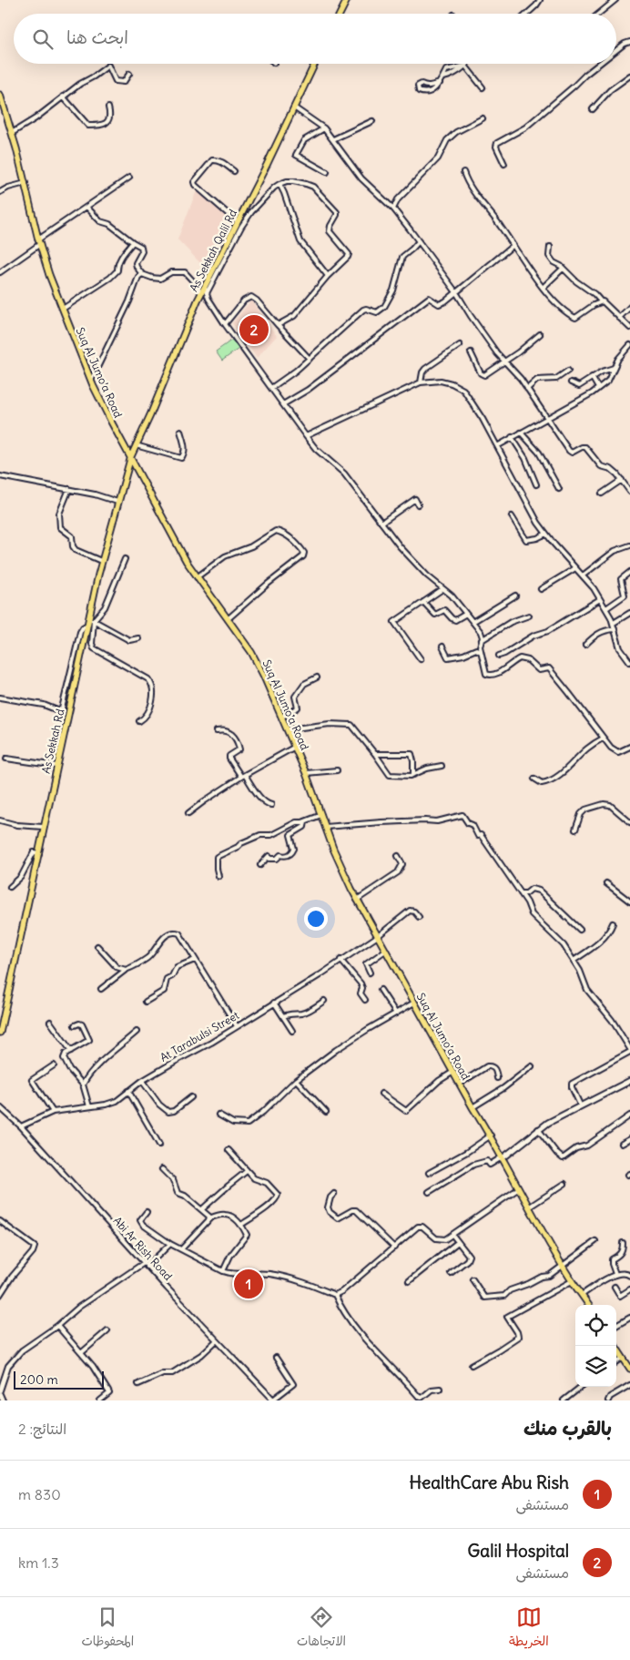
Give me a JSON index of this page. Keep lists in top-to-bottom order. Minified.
{"streets":{"main road":["As Sekkah Qalil Rd","Suq Al Jumo’a Road","As Sekkah Rd"],"street":["At Tarabulsi Street","Abi Ar Rish Road"]},"crossings":[["As Sekkah Qalil Rd","Suq Al Jumo’a Road"],["As Sekkah Qalil Rd","As Sekkah Rd"],["Suq Al Jumo’a Road","As Sekkah Rd"],["Suq Al Jumo’a Road","At Tarabulsi Street"],["At Tarabulsi Street","Abi Ar Rish Road"]],"scale_bar":"200 m","page":{"search":"ابحث هنا","pins":["2","1"],"scale":"200 m","heading":["بالقرب منك","النتائج: 2"],"list":[{"mark":"1","name":"HealthCare Abu Rish","note":"مستشفى","value":"830 m"},{"mark":"2","name":"Galil Hospital","note":"مستشفى","value":"1.3 km"}],"nav":["الخريطة","الاتجاهات","المحفوظات"]}}
